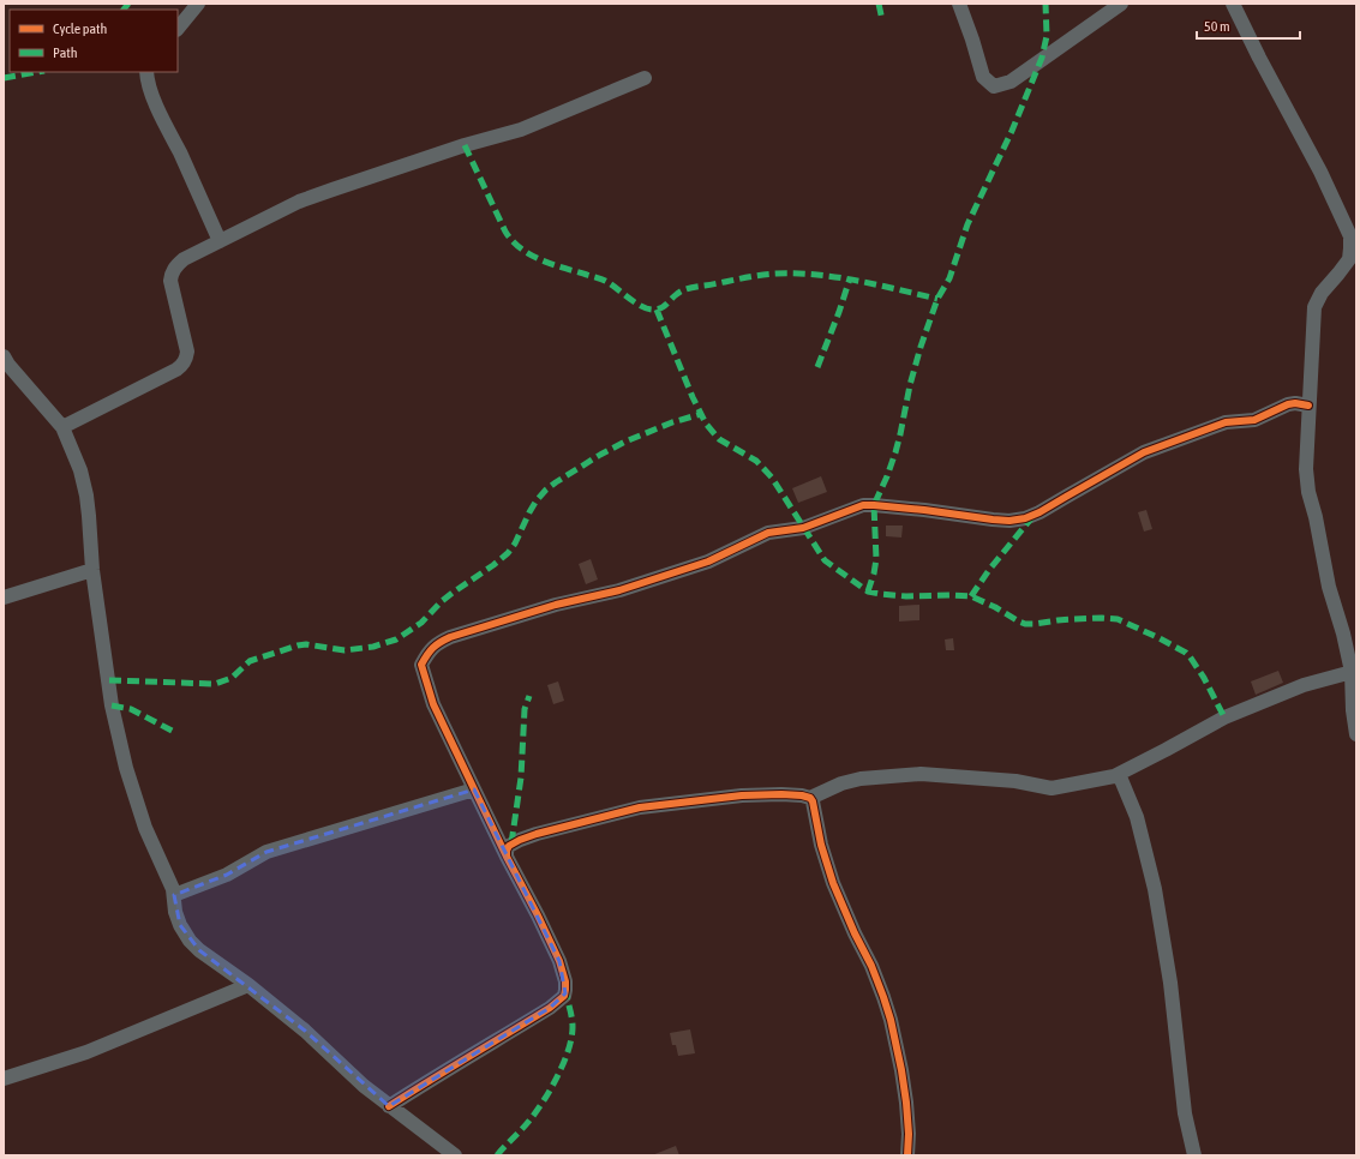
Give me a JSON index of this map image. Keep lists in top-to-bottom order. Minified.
{"legend":["Cycle path","Path"],"scale_bar":"50 m"}
